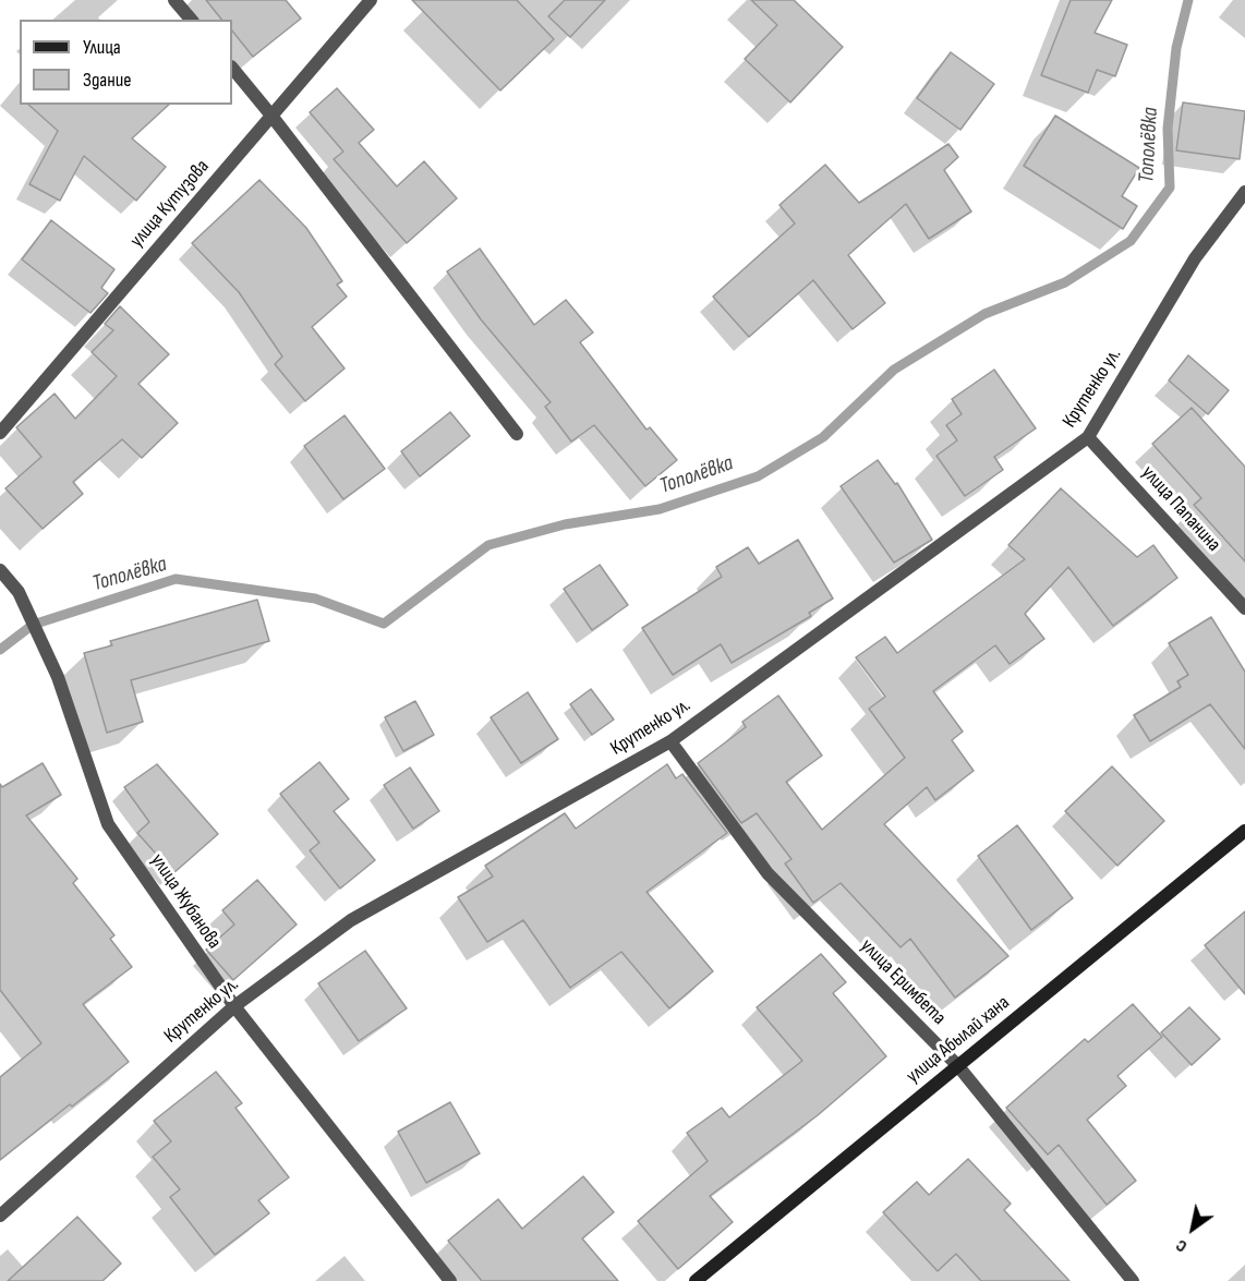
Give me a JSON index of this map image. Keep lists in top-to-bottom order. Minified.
{"streets":{"street":["улица Кутузова","Крутенко ул.","улица Папанина","улица Жубанова","улица Еримбета","улица Абылай хана"]},"crossings":[["Крутенко ул.","улица Папанина"],["Крутенко ул.","улица Жубанова"],["Крутенко ул.","улица Еримбета"],["улица Еримбета","улица Абылай хана"]],"water":["Тополёвка"],"legend":["Улица","Здание"],"north":"bottom left"}
